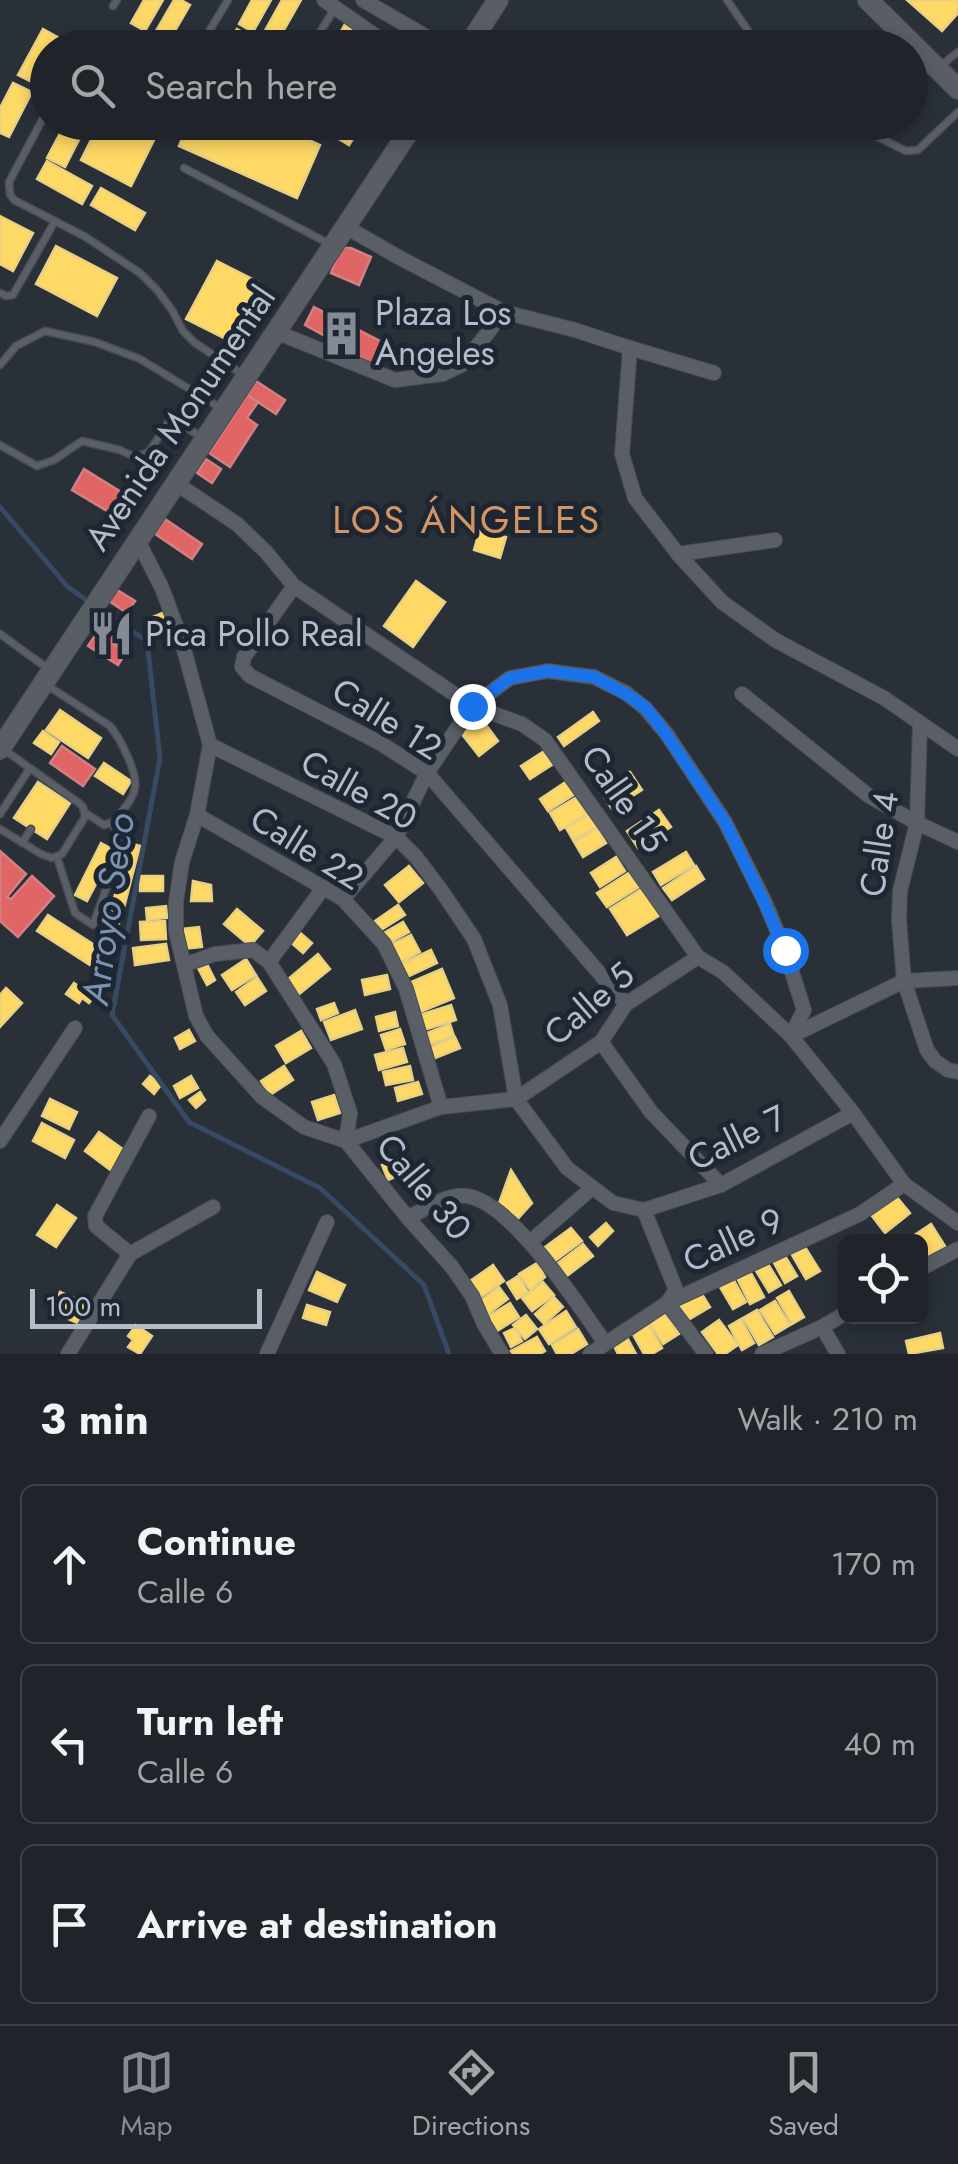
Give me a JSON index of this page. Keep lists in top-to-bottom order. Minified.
{"streets":{"main road":["Avenida Monumental"],"street":["Calle 12","Calle 20","Calle 15","Calle 4","Calle 22","Calle 5","Calle 7","Calle 30","Calle 9"]},"crossings":[["Avenida Monumental","Calle 15"],["Avenida Monumental","Calle 30"],["Calle 12","Calle 15"],["Calle 12","Calle 5"],["Calle 20","Calle 5"],["Calle 20","Calle 7"],["Calle 20","Calle 30"],["Calle 15","Calle 5"],["Calle 15","Calle 7"],["Calle 15","Calle 9"],["Calle 22","Calle 5"],["Calle 22","Calle 30"],["Calle 5","Calle 30"]],"districts":["LOS ÁNGELES"],"water":["Arroyo Seco"],"places":{"building":["Plaza Los Angeles"],"restaurant":["Pica Pollo Real"]},"scale_bar":"100 m","page":{"search":"Search here","scale":"100 m","heading":["3 min","Walk · 210 m"],"list":[["Continue","Calle 6","170 m"],["Turn left","Calle 6","40 m"],"Arrive at destination"],"nav":["Map","Directions","Saved"]}}
